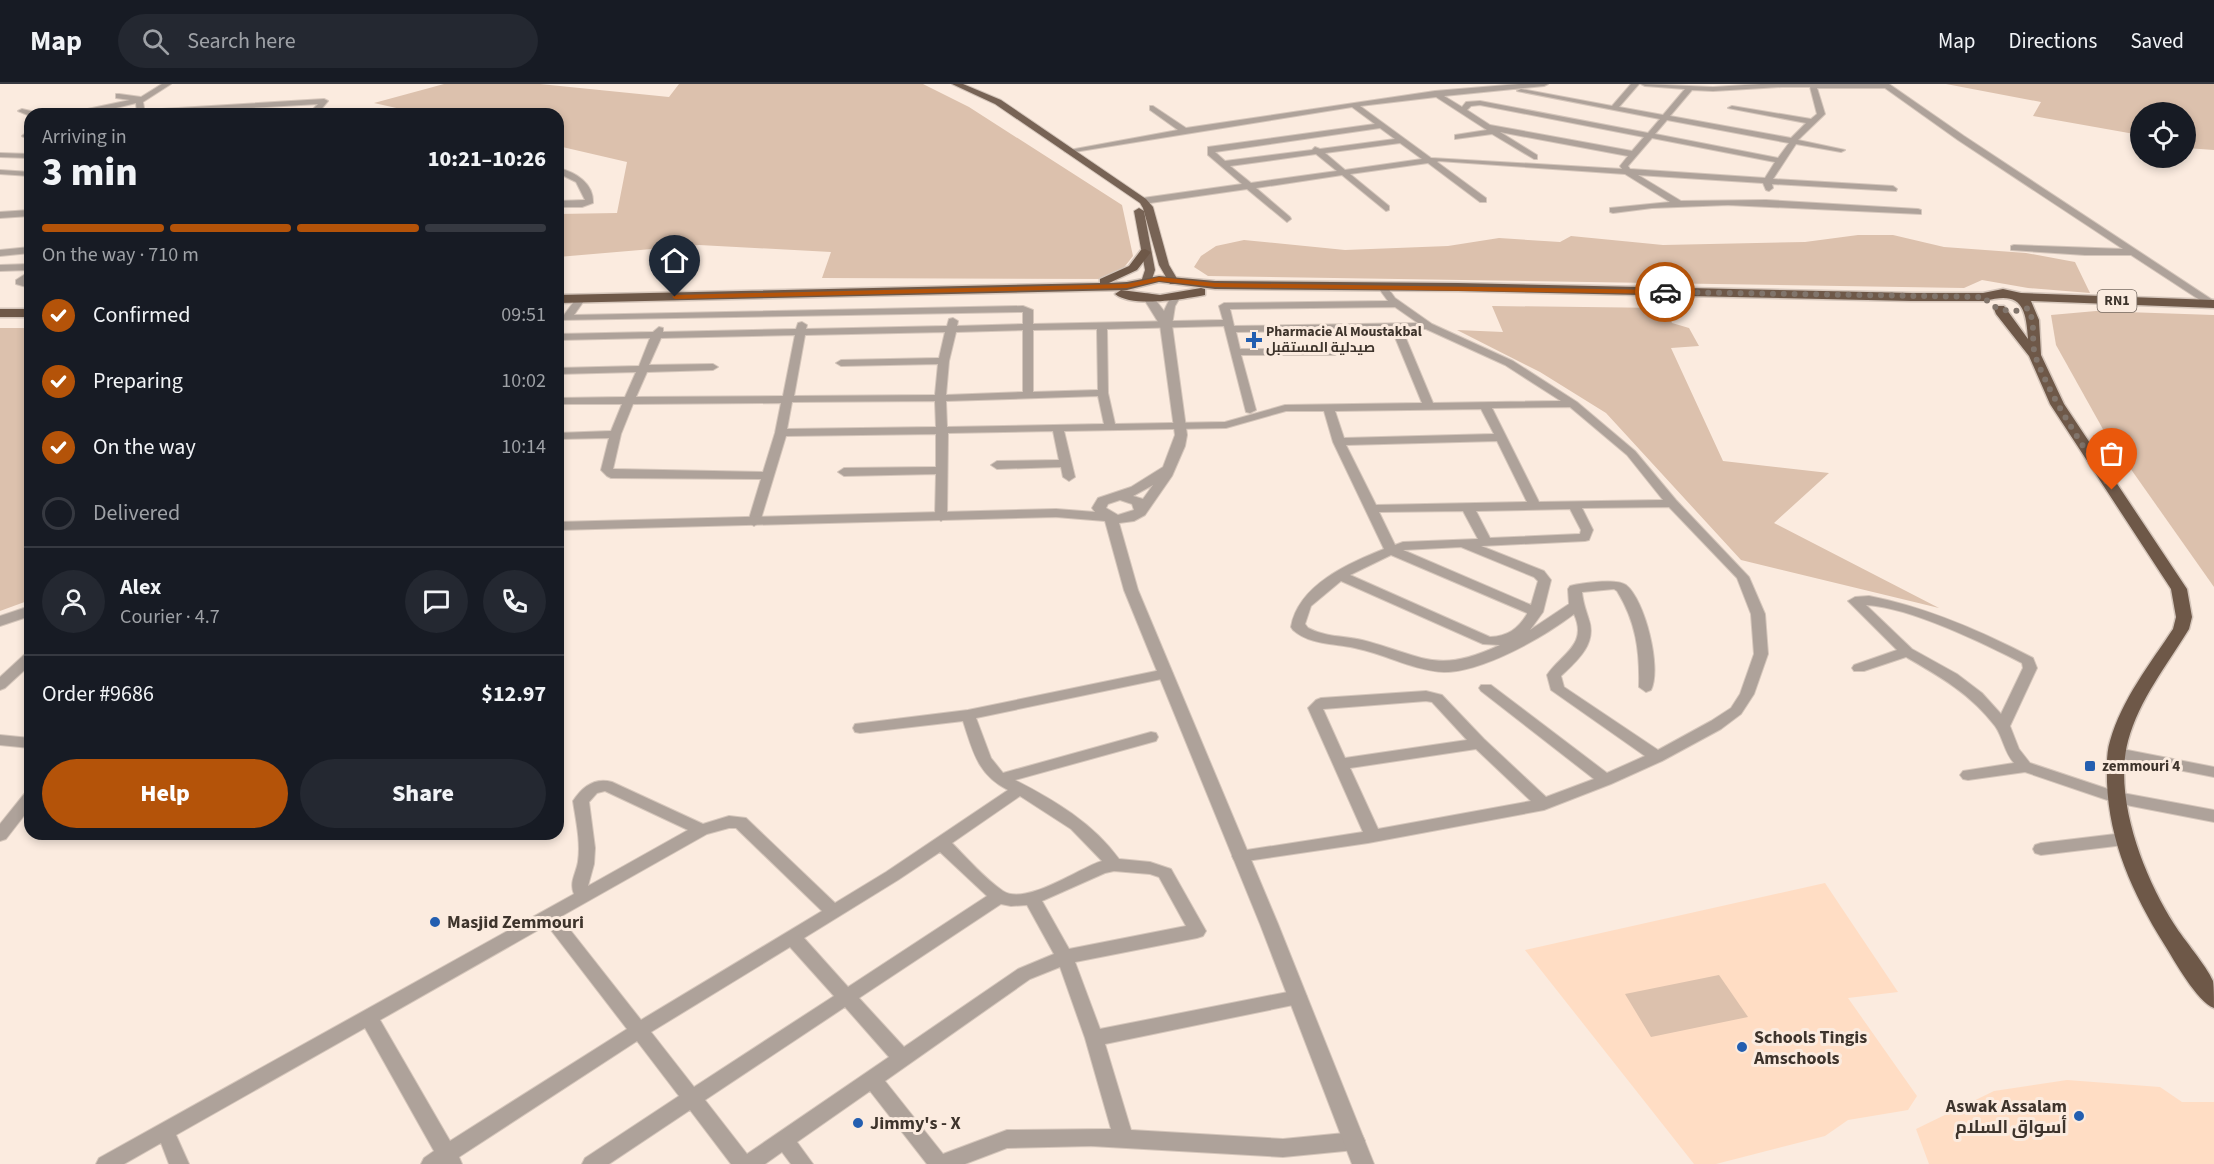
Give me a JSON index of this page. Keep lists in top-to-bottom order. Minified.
{"streets":{"highway":["RN1"]},"places":{"health":["Pharmacie Al Moustakbal صيدلية المستقبل"],"transit":["zemmouri 4"],"other":["Masjid Zemmouri","Schools Tingis Amschools","Aswak Assalam أسواق السلام","Jimmy's - X"]},"page":{"header":"Map","search":"Search here","nav":["Map","Directions","Saved"],"heading":["3 min","Arriving in","10:21–10:26"],"panel":["Alex","Courier · 4.7","Order #9686","$12.97"],"bar":"On the way · 710 m","list":[["Confirmed","09:51"],["Preparing","10:02"],["On the way","10:14"],"Delivered"],"buttons":["Help","Share"]}}
